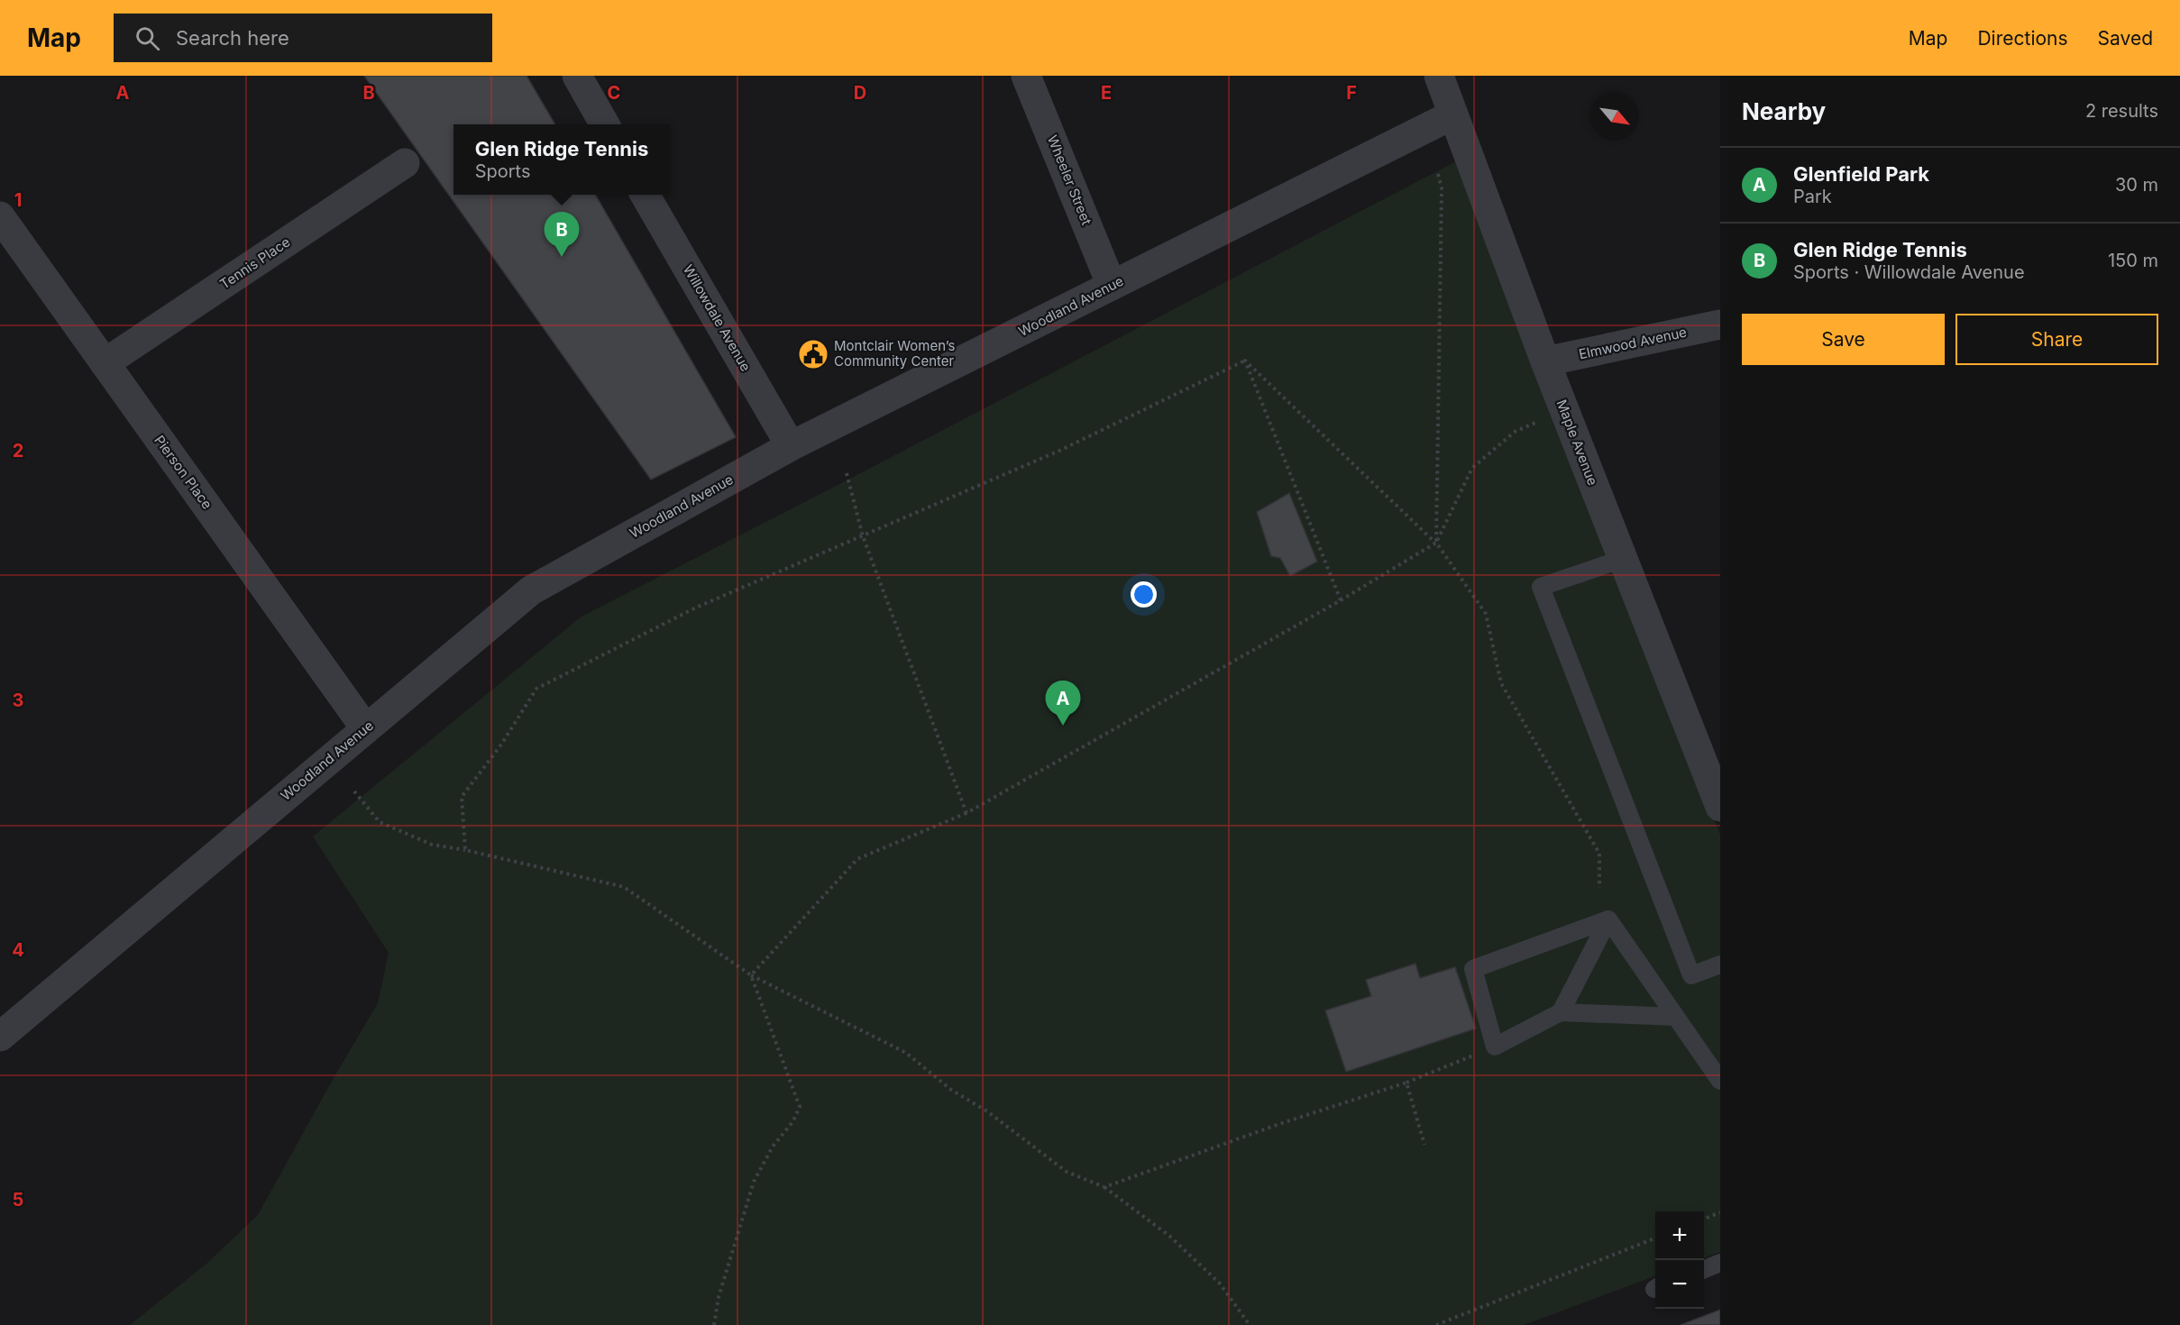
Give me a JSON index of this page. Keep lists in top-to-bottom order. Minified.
{"streets":{"street":["Wheeler Street","Tennis Place","Woodland Avenue","Willowdale Avenue","Elmwood Avenue","Maple Avenue","Pierson Place"]},"crossings":[["Wheeler Street","Woodland Avenue"],["Tennis Place","Pierson Place"],["Woodland Avenue","Willowdale Avenue"],["Woodland Avenue","Maple Avenue"],["Woodland Avenue","Pierson Place"],["Elmwood Avenue","Maple Avenue"]],"places":{"public building":["Montclair Women’s Community Center"]},"north":"bottom right","page":{"header":"Map","search":"Search here","nav":["Map","Directions","Saved"],"heading":["Nearby","2 results"],"popup":["Glen Ridge Tennis","Sports"],"list":[{"mark":"A","name":"Glenfield Park","note":"Park","value":"30 m"},{"mark":"B","name":"Glen Ridge Tennis","note":"Sports · Willowdale Avenue","value":"150 m"}],"pins":["B","A"],"buttons":["Save","Share"],"map_buttons":["+","−"]},"grid":{"columns":["A","B","C","D","E","F"],"rows":["1","2","3","4","5"]}}
